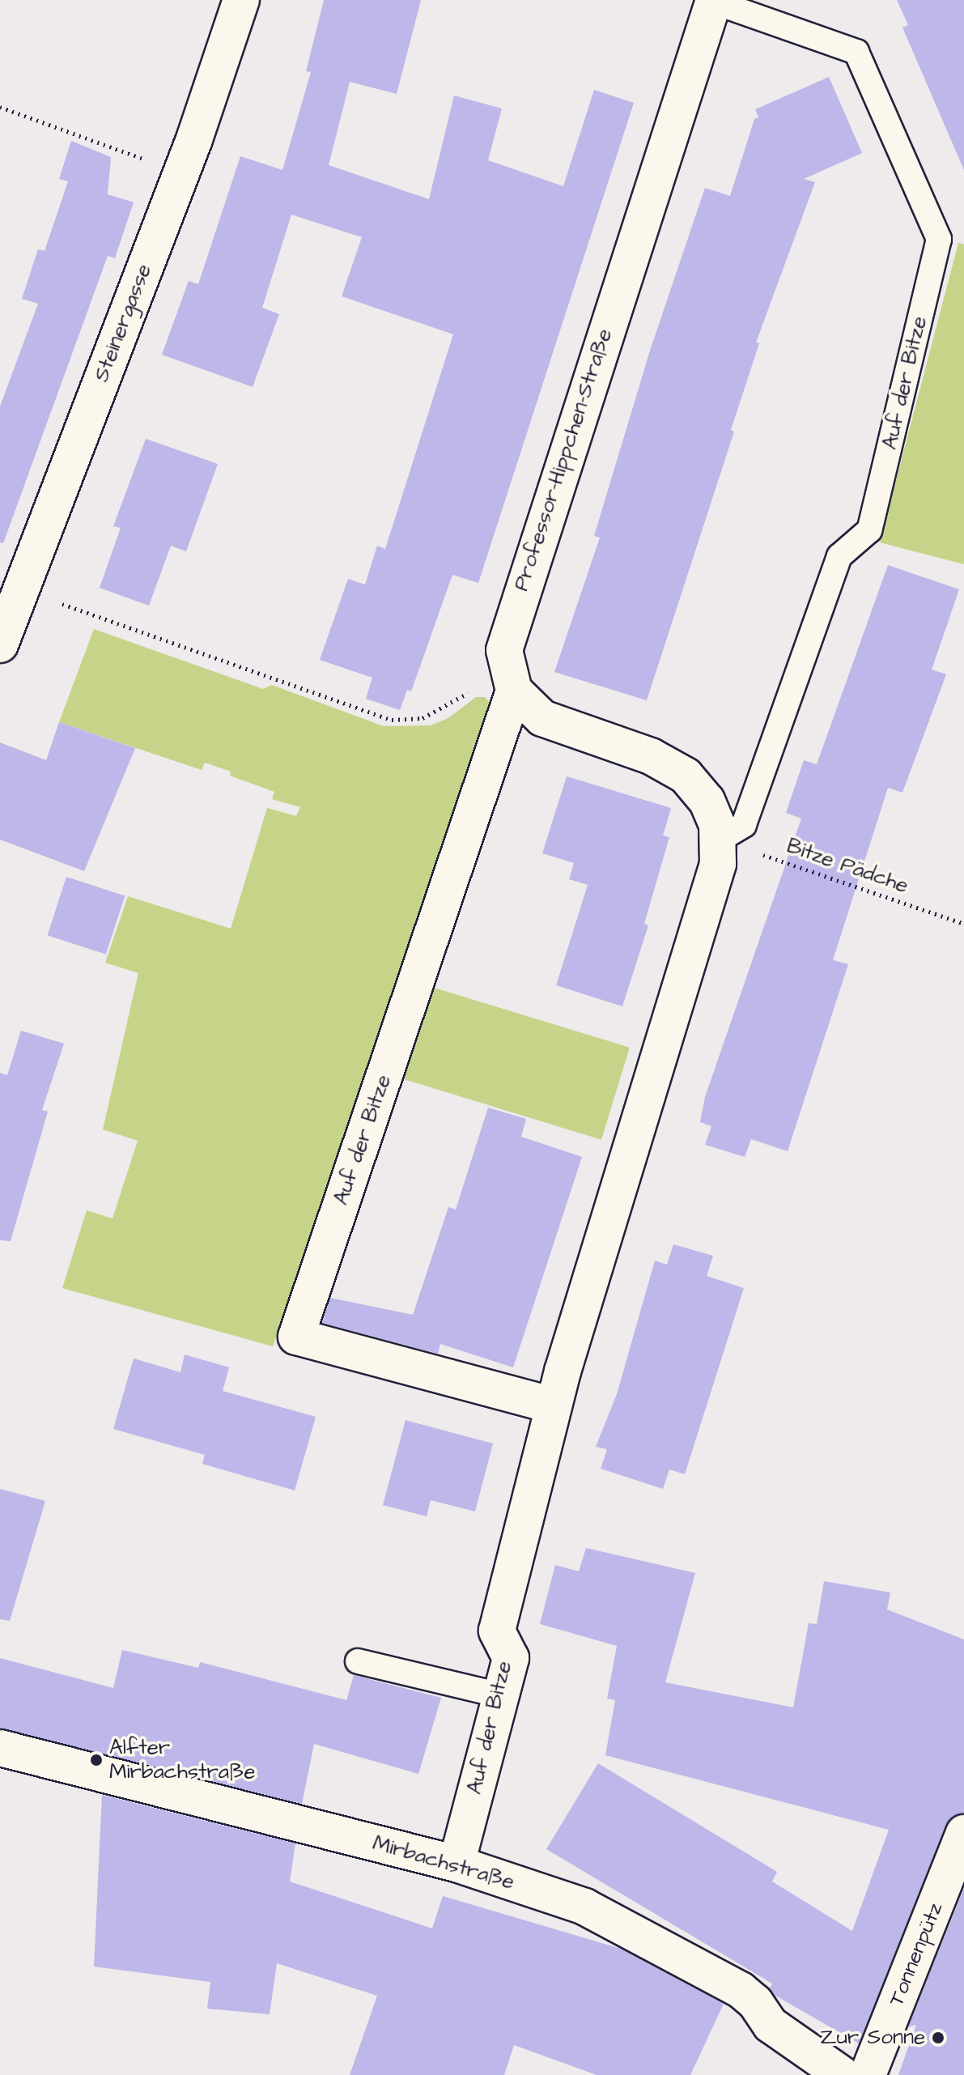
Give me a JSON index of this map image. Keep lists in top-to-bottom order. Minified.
{"streets":{"street":["Steinergasse","Auf der Bitze","Professor-Hippchen-Straße","Mirbachstraße","Tonnenpütz"],"path":["Bitze Pädche"]},"crossings":[["Auf der Bitze","Professor-Hippchen-Straße"],["Auf der Bitze","Bitze Pädche"],["Auf der Bitze","Mirbachstraße"]],"places":["Alfter Mirbachstraße","Zur Sonne"]}
